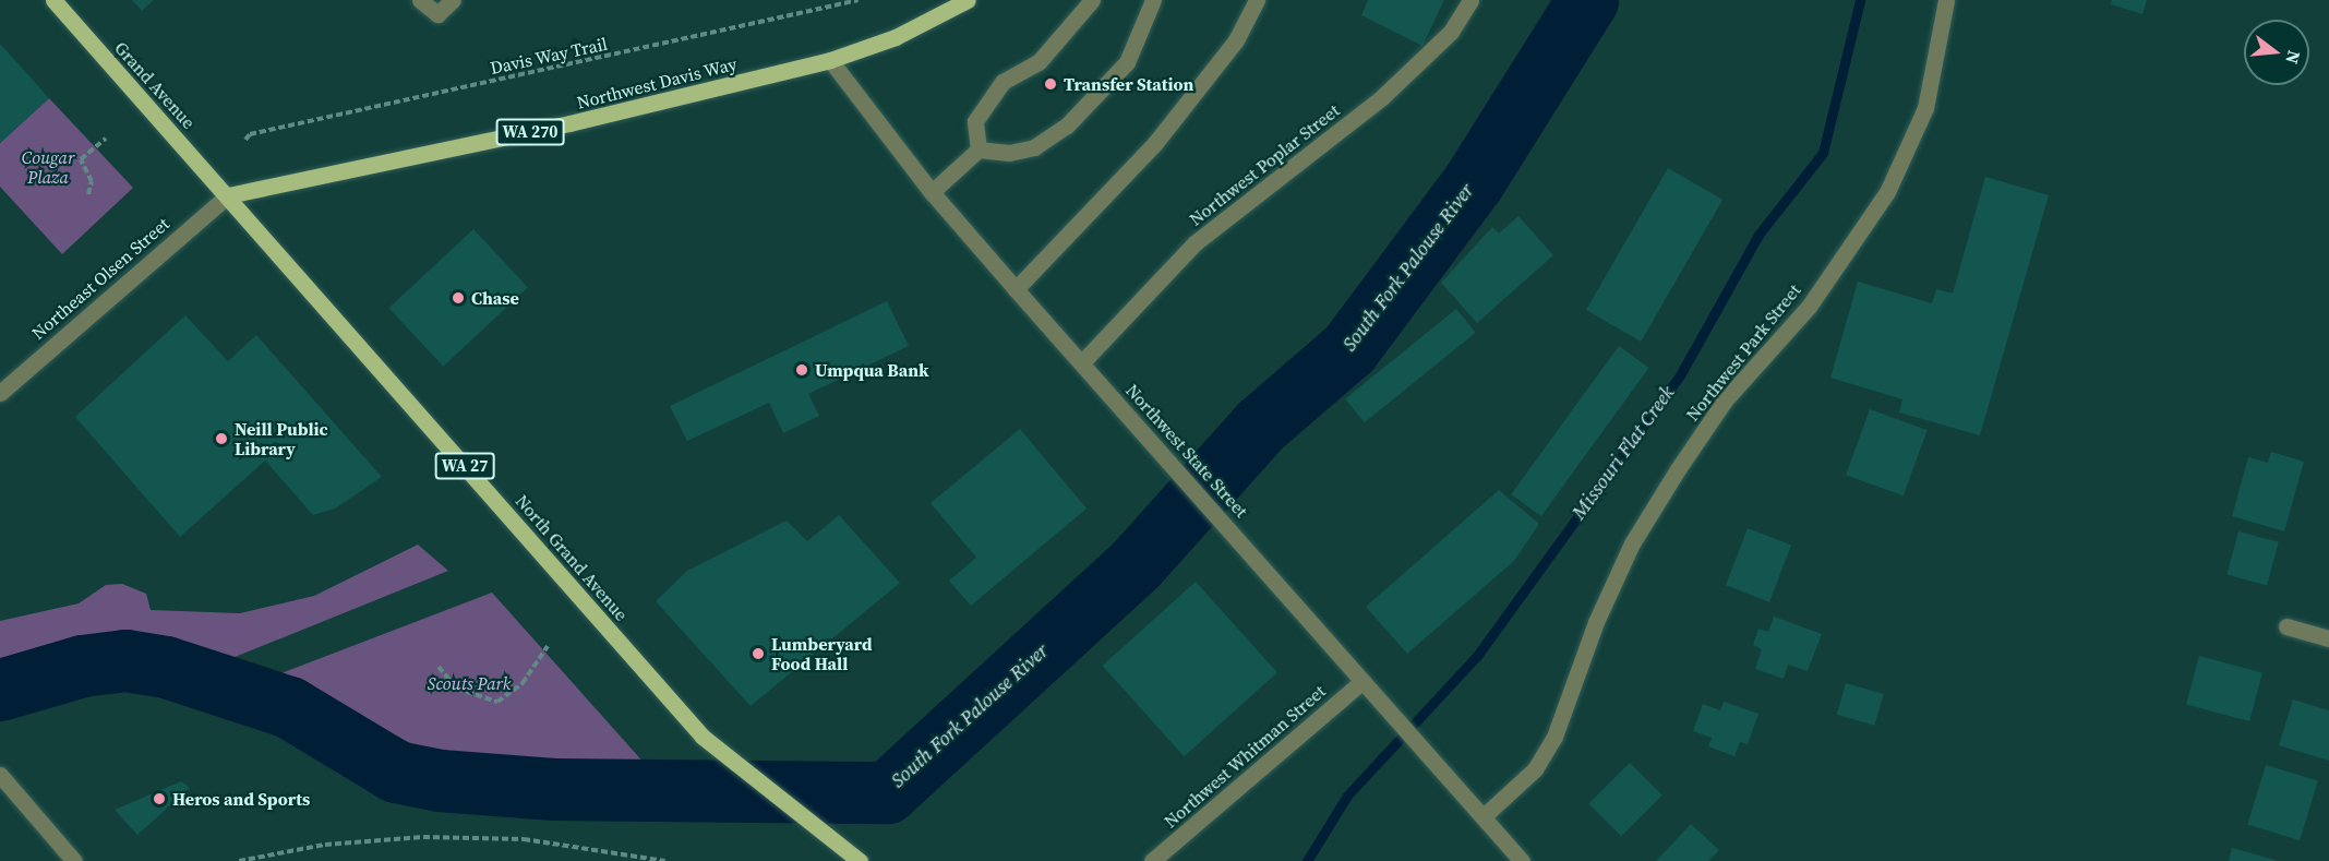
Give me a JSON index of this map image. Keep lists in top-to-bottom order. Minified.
{"streets":{"main road":["Northwest Davis Way","Grand Avenue","WA 270","WA 27","North Grand Avenue"],"street":["Northwest Poplar Street","Northeast Olsen Street","Northwest Park Street","Northwest State Street","Northwest Whitman Street"],"path":["Davis Way Trail"]},"crossings":[["Northwest Davis Way","Grand Avenue"],["Northwest Davis Way","Northeast Olsen Street"],["Northwest Davis Way","Northwest State Street"],["Northwest Davis Way","North Grand Avenue"],["Grand Avenue","Northeast Olsen Street"],["Grand Avenue","North Grand Avenue"],["Northwest Poplar Street","Northwest State Street"],["Northeast Olsen Street","North Grand Avenue"],["Northwest Park Street","Northwest State Street"],["Northwest State Street","Northwest Whitman Street"]],"water":["South Fork Palouse River","Missouri Flat Creek"],"parks":["Cougar Plaza","Scouts Park"],"places":["Transfer Station","Chase","Umpqua Bank","Neill Public Library","Lumberyard Food Hall","Heros and Sports"],"north":"right"}
